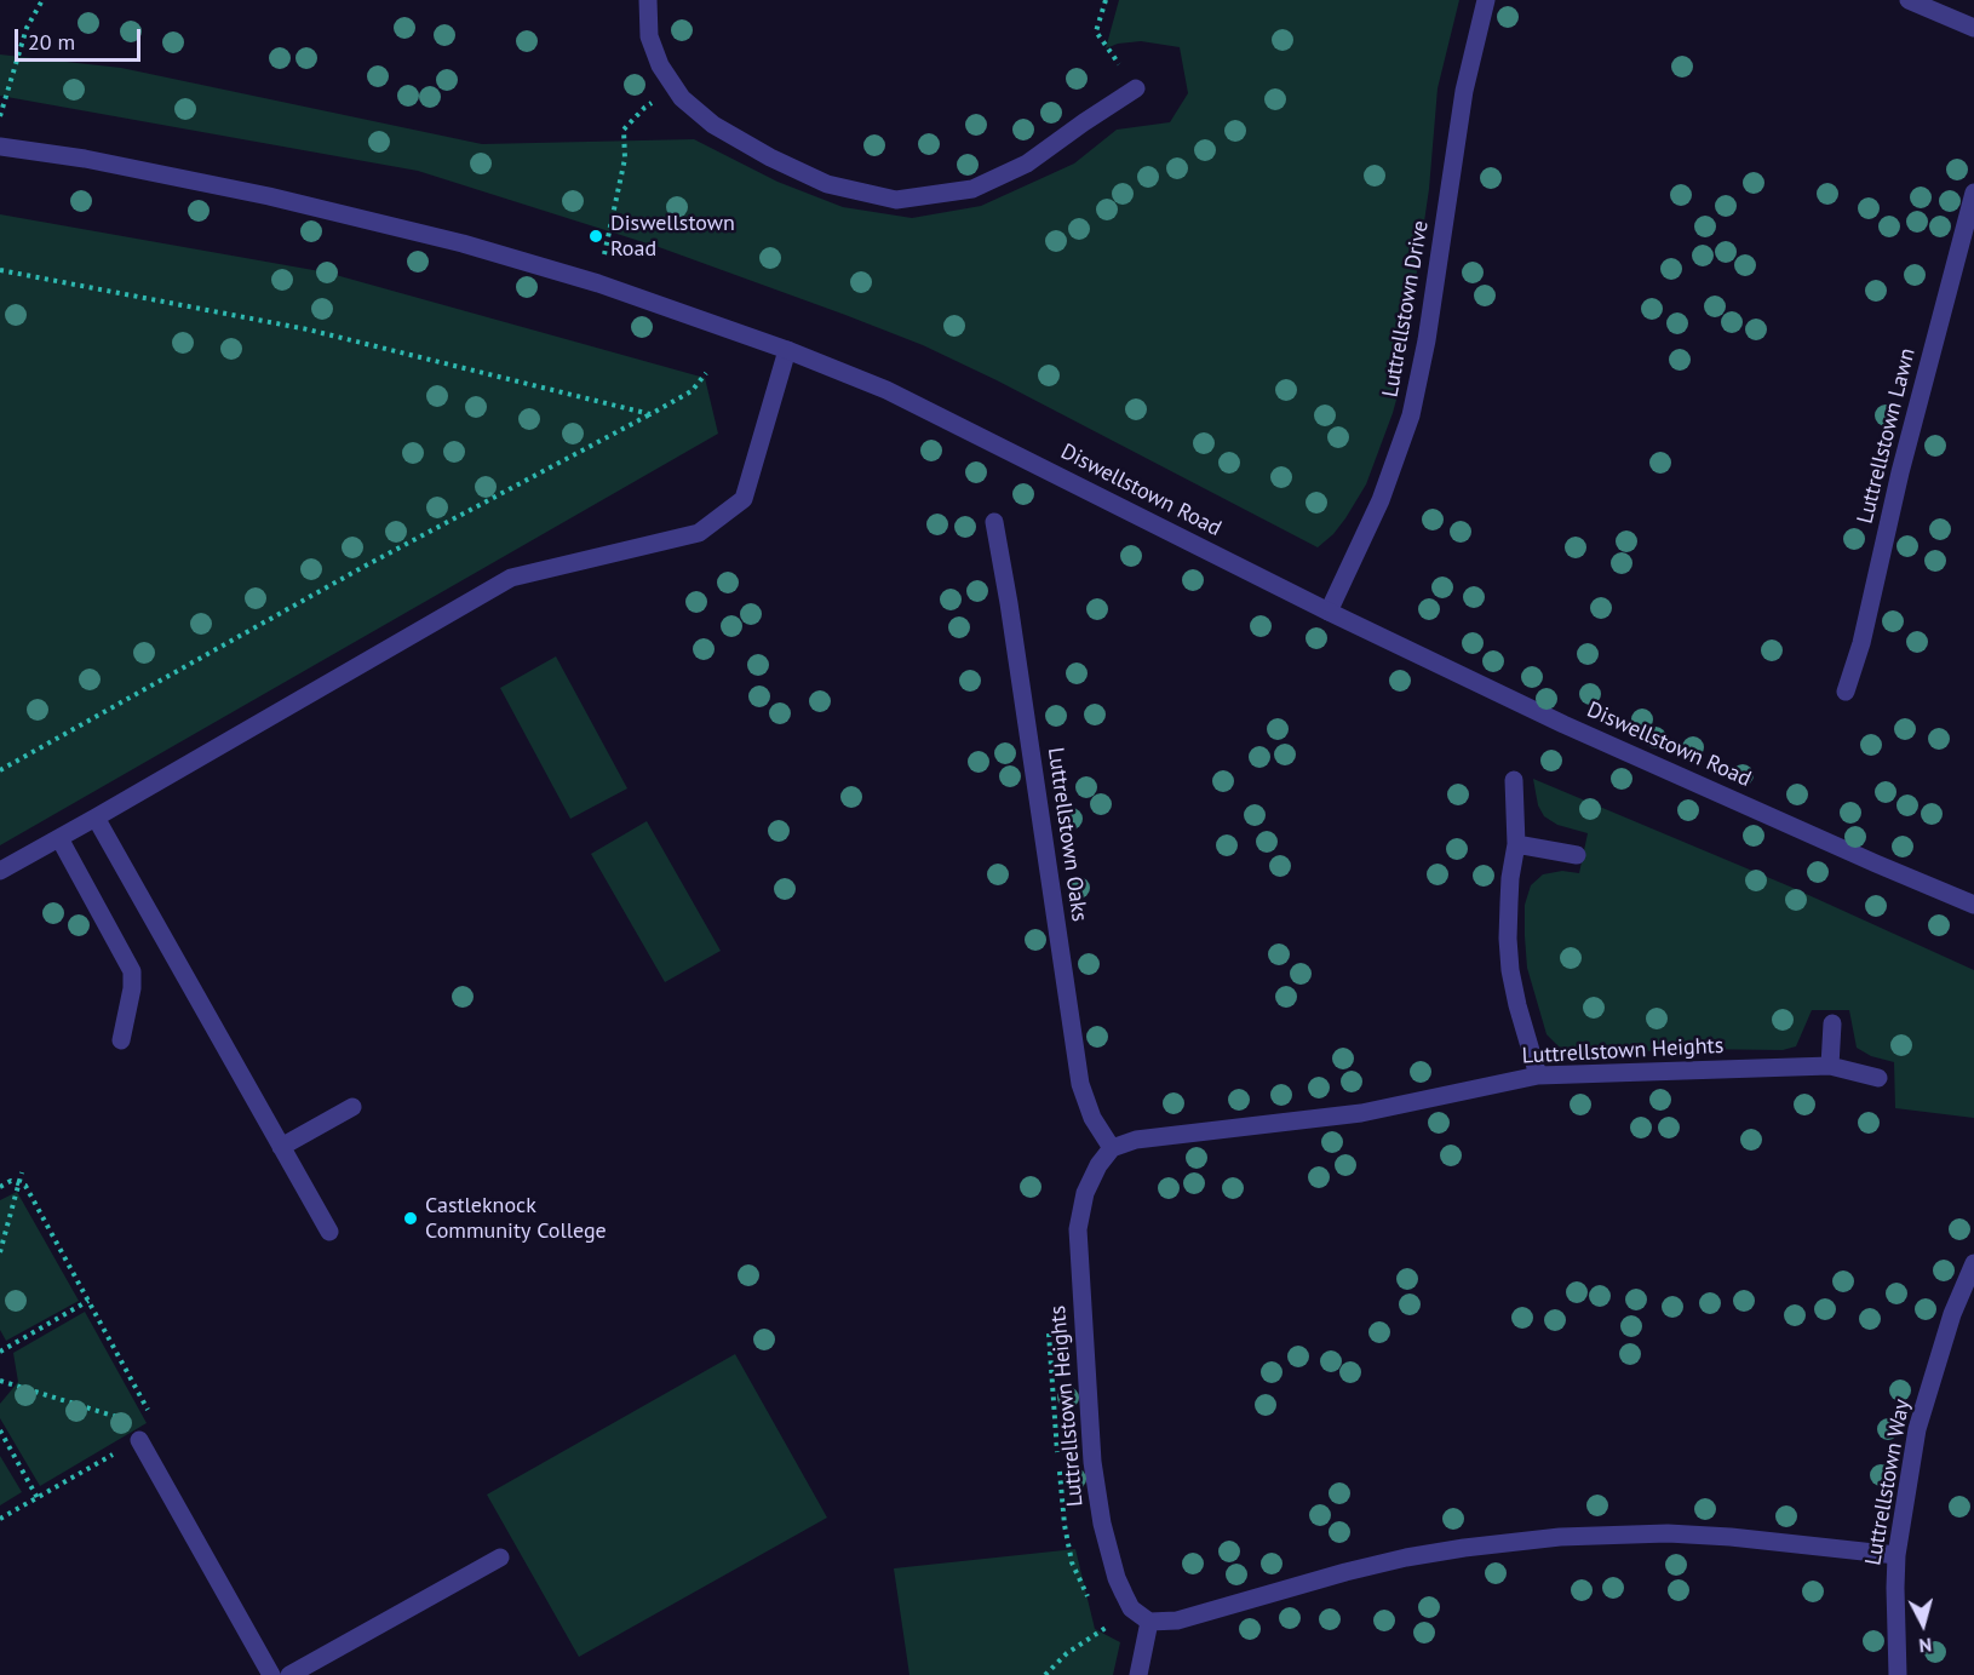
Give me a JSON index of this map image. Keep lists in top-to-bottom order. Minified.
{"streets":{"street":["Luttrellstown Drive","Luttrellstown Lawn","Diswellstown Road","Luttrellstown Oaks","Luttrellstown Heights","Luttrellstown Way"]},"crossings":[["Luttrellstown Drive","Diswellstown Road"],["Luttrellstown Oaks","Luttrellstown Heights"]],"places":["Diswellstown Road","Castleknock Community College"],"scale_bar":"20 m","north":"bottom"}
